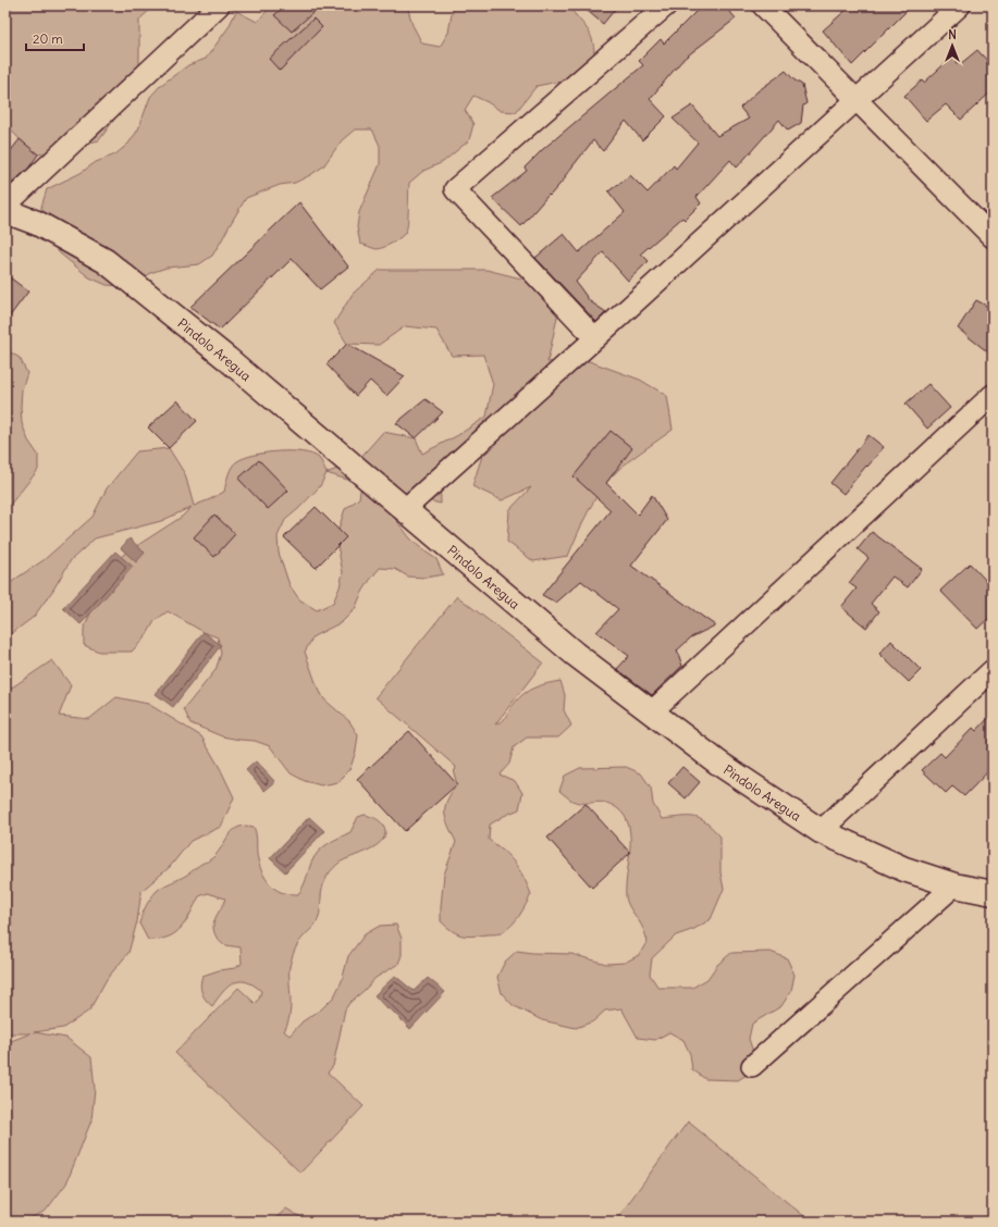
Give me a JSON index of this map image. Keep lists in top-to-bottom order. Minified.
{"streets":{"main road":["Pindolo Aregua"]},"scale_bar":"20 m","north":"top"}
